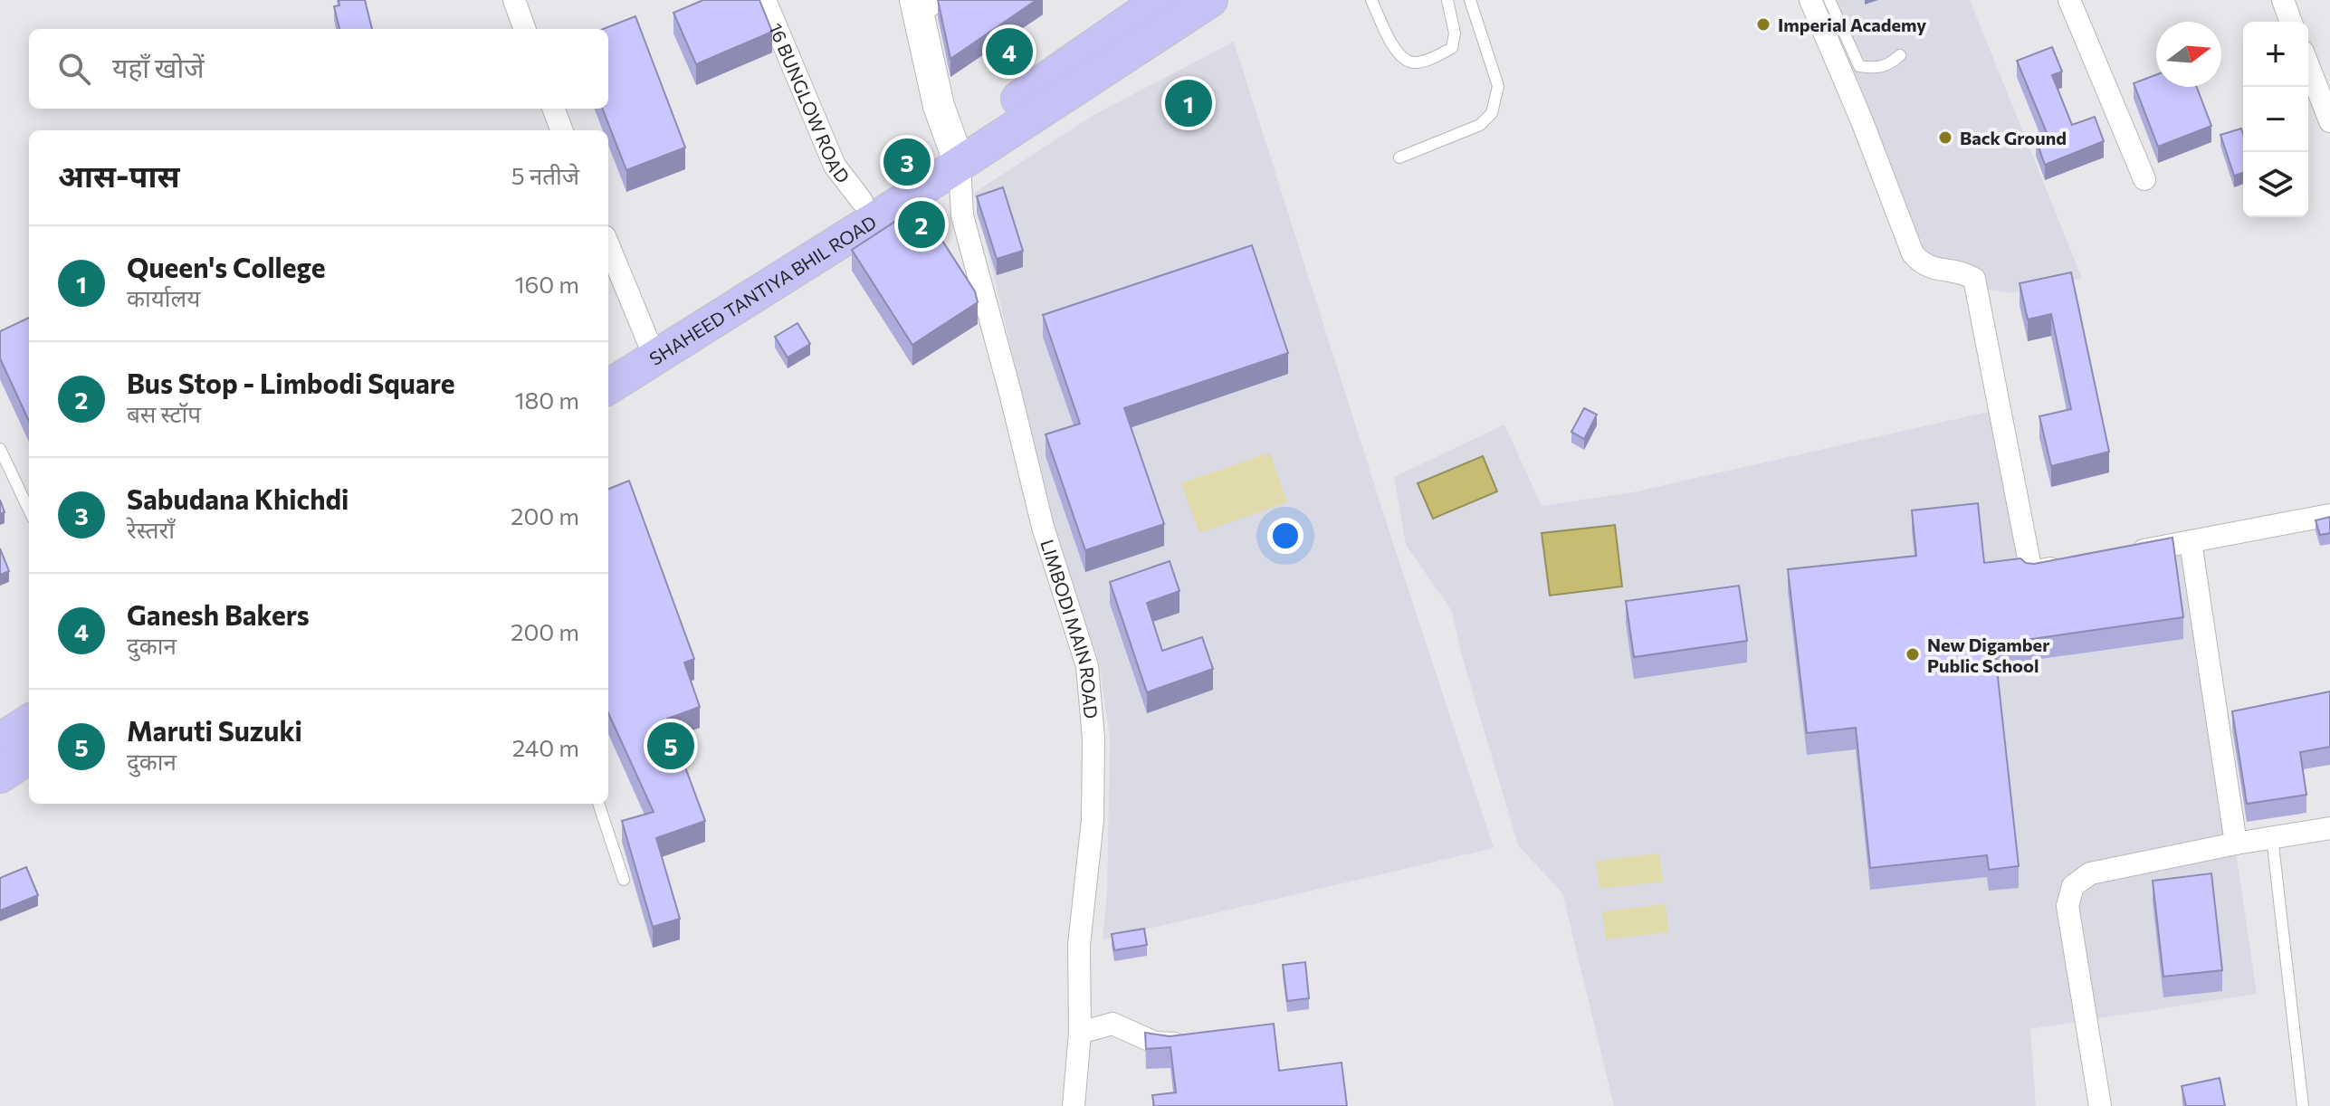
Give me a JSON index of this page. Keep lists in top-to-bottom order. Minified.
{"streets":{"main road":["SHAHEED TANTIYA BHIL ROAD"],"street":["16 BUNGLOW ROAD","LIMBODI MAIN ROAD"]},"crossings":[["16 BUNGLOW ROAD","SHAHEED TANTIYA BHIL ROAD"],["SHAHEED TANTIYA BHIL ROAD","LIMBODI MAIN ROAD"]],"places":["Imperial Academy","Back Ground","New Digamber Public School"],"north":"right","page":{"map_buttons":["+","−"],"pins":["4","1","3","2","5"],"search":"यहाँ खोजें","heading":["आस-पास","5 नतीजे"],"list":[{"mark":"1","name":"Queen's College","note":"कार्यालय","value":"160 m"},{"mark":"2","name":"Bus Stop - Limbodi Square","note":"बस स्टॉप","value":"180 m"},{"mark":"3","name":"Sabudana Khichdi","note":"रेस्तराँ","value":"200 m"},{"mark":"4","name":"Ganesh Bakers","note":"दुकान","value":"200 m"},{"mark":"5","name":"Maruti Suzuki","note":"दुकान","value":"240 m"}]}}
